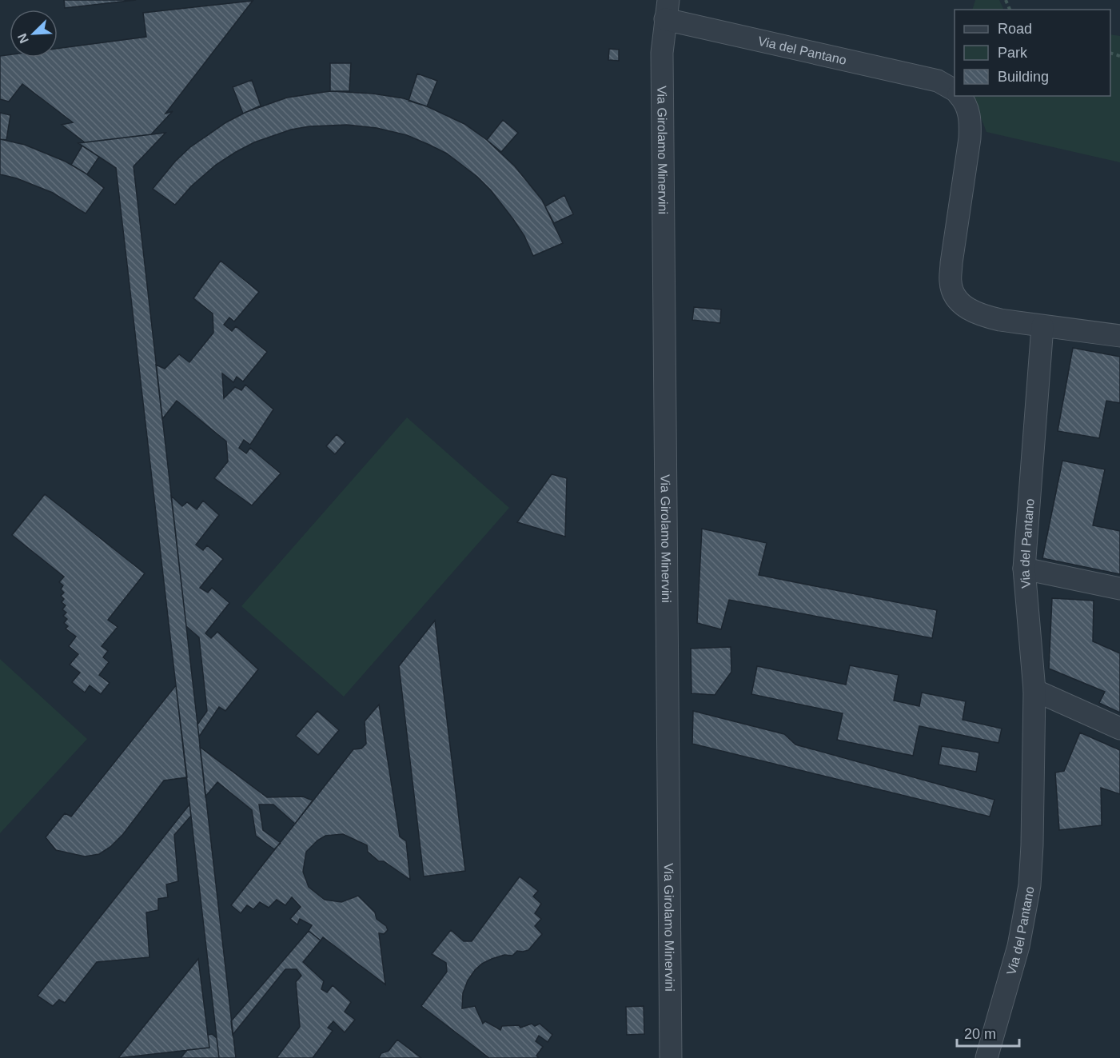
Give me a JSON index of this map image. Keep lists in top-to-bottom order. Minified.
{"streets":{"street":["Via del Pantano","Via Girolamo Minervini"]},"crossings":[["Via del Pantano","Via Girolamo Minervini"]],"legend":["Road","Park","Building"],"scale_bar":"20 m","north":"bottom left"}
